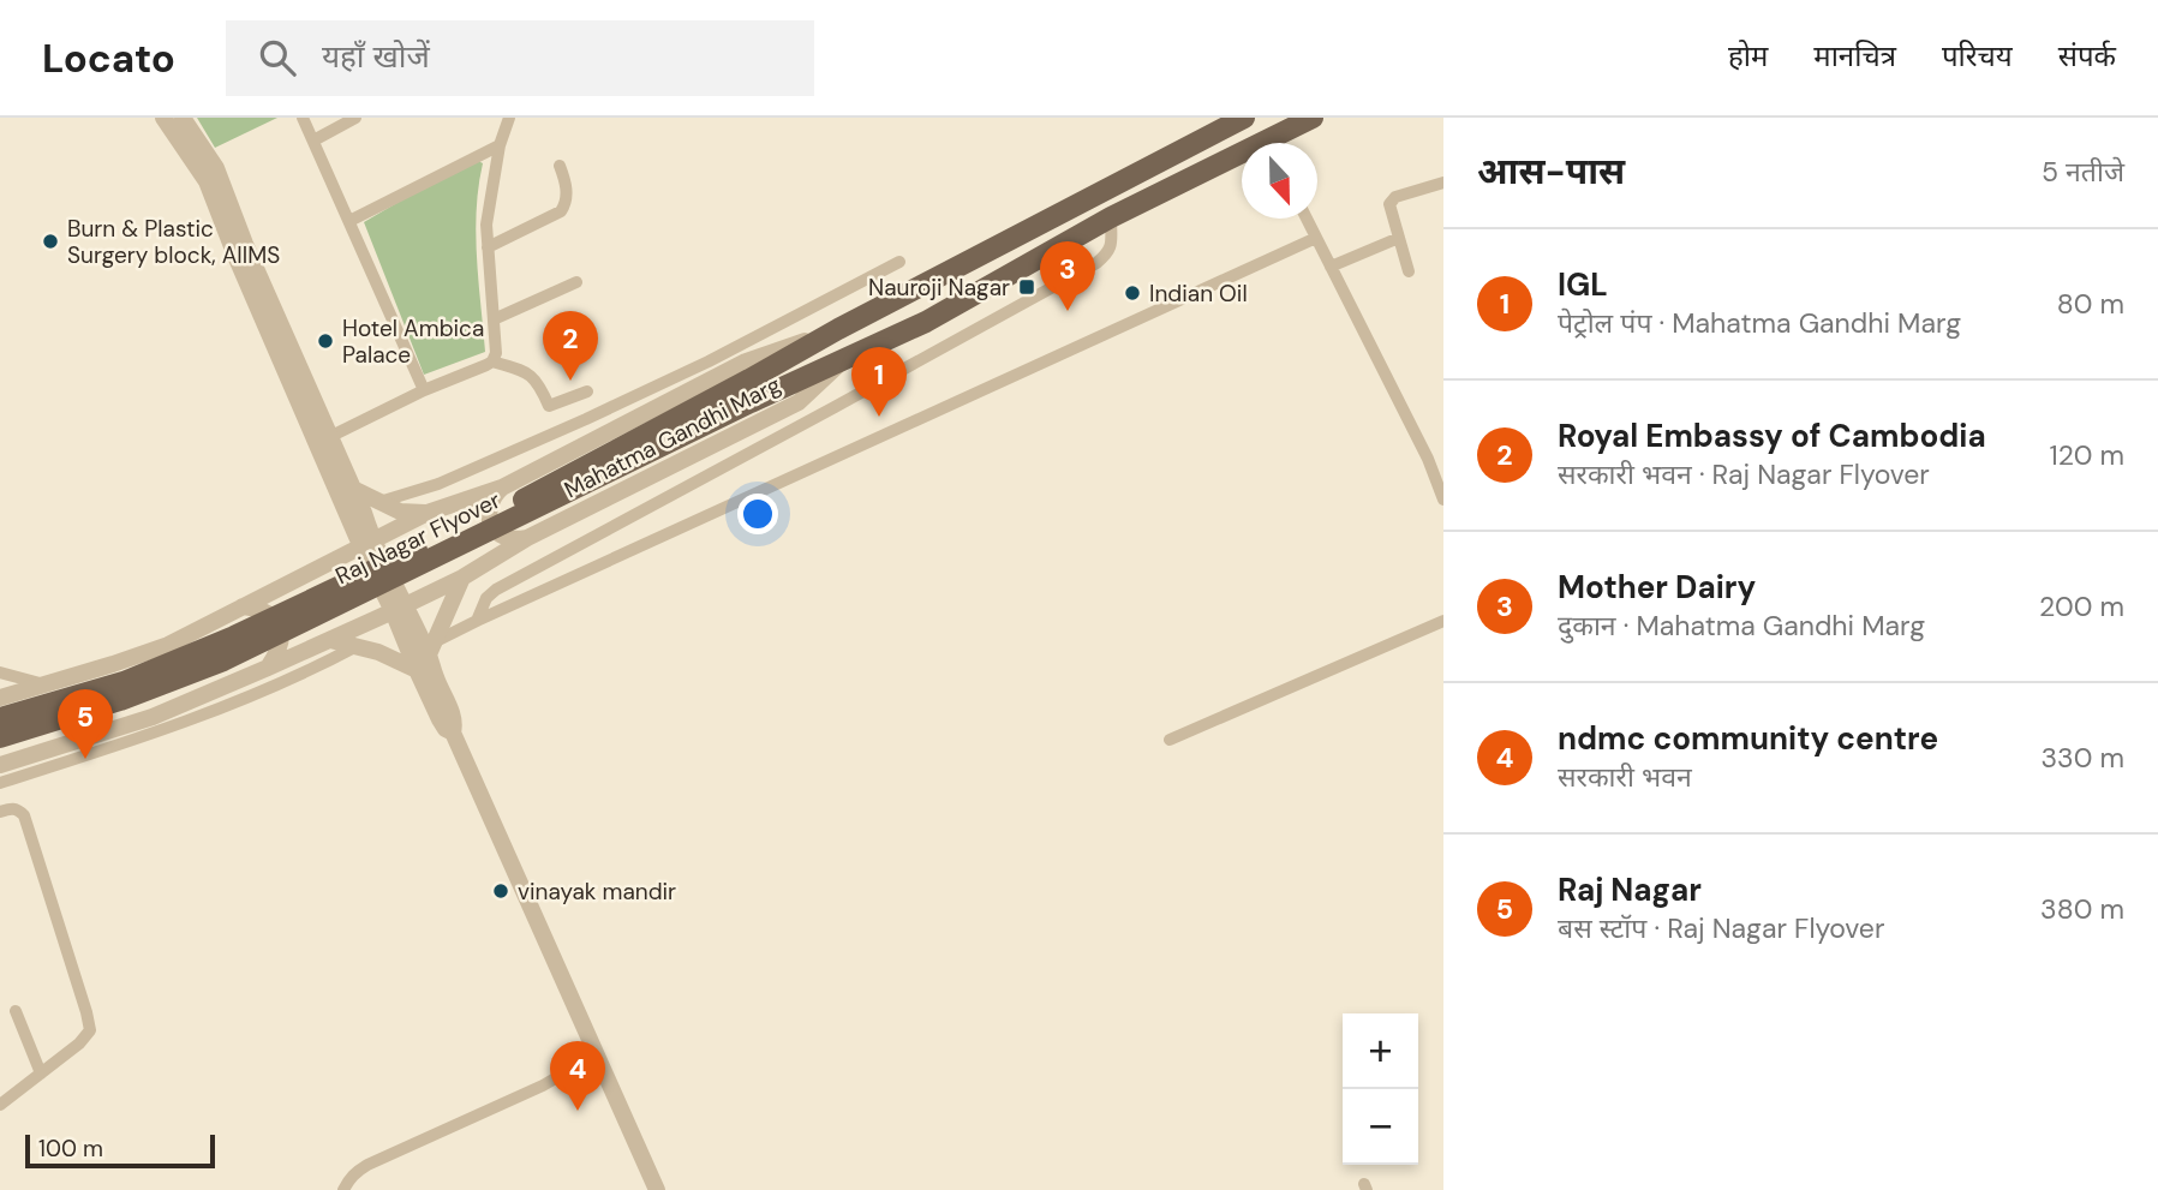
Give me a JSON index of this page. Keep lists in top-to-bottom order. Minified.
{"streets":{"main road":["Mahatma Gandhi Marg","Raj Nagar Flyover"]},"crossings":[["Mahatma Gandhi Marg","Raj Nagar Flyover"]],"places":{"other":["Burn & Plastic Surgery block, AIIMS","Indian Oil","Hotel Ambica Palace","vinayak mandir"],"transit":["Nauroji Nagar"]},"scale_bar":"100 m","north":"bottom","page":{"header":"Locato","search":"यहाँ खोजें","nav":["होम","मानचित्र","परिचय","संपर्क"],"heading":["आस-पास","5 नतीजे"],"list":[{"mark":"1","name":"IGL","note":"पेट्रोल पंप · Mahatma Gandhi Marg","value":"80 m"},{"mark":"2","name":"Royal Embassy of Cambodia","note":"सरकारी भवन · Raj Nagar Flyover","value":"120 m"},{"mark":"3","name":"Mother Dairy","note":"दुकान · Mahatma Gandhi Marg","value":"200 m"},{"mark":"4","name":"ndmc community centre","note":"सरकारी भवन","value":"330 m"},{"mark":"5","name":"Raj Nagar","note":"बस स्टॉप · Raj Nagar Flyover","value":"380 m"}],"pins":["3","2","1","5","4"],"map_buttons":["+","−"],"scale":"100 m"}}
